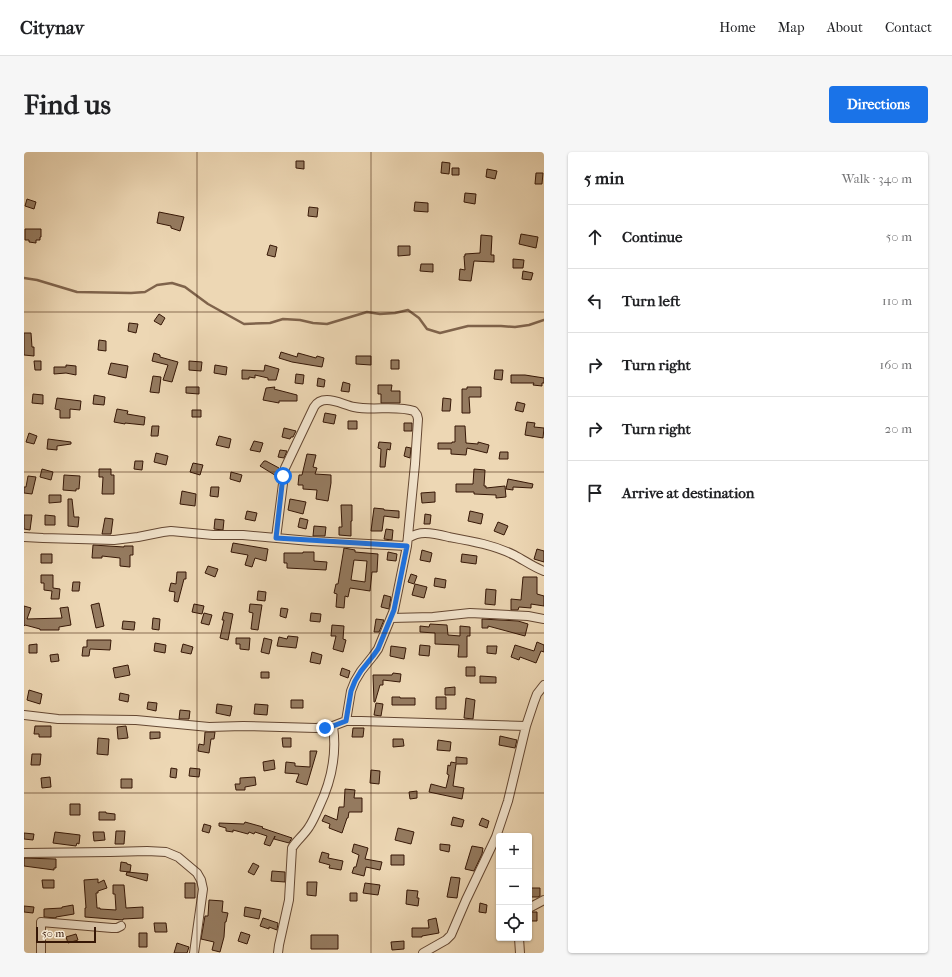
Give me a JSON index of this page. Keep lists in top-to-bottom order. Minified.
{"scale_bar":"50 m","page":{"header":"Citynav","nav":["Home","Map","About","Contact"],"buttons":"Directions","title":"Find us","heading":["5 min","Walk · 340 m"],"list":[["Continue","50 m"],["Turn left","110 m"],["Turn right","160 m"],["Turn right","20 m"],"Arrive at destination"],"map_buttons":["+","−"],"scale":"50 m"}}
